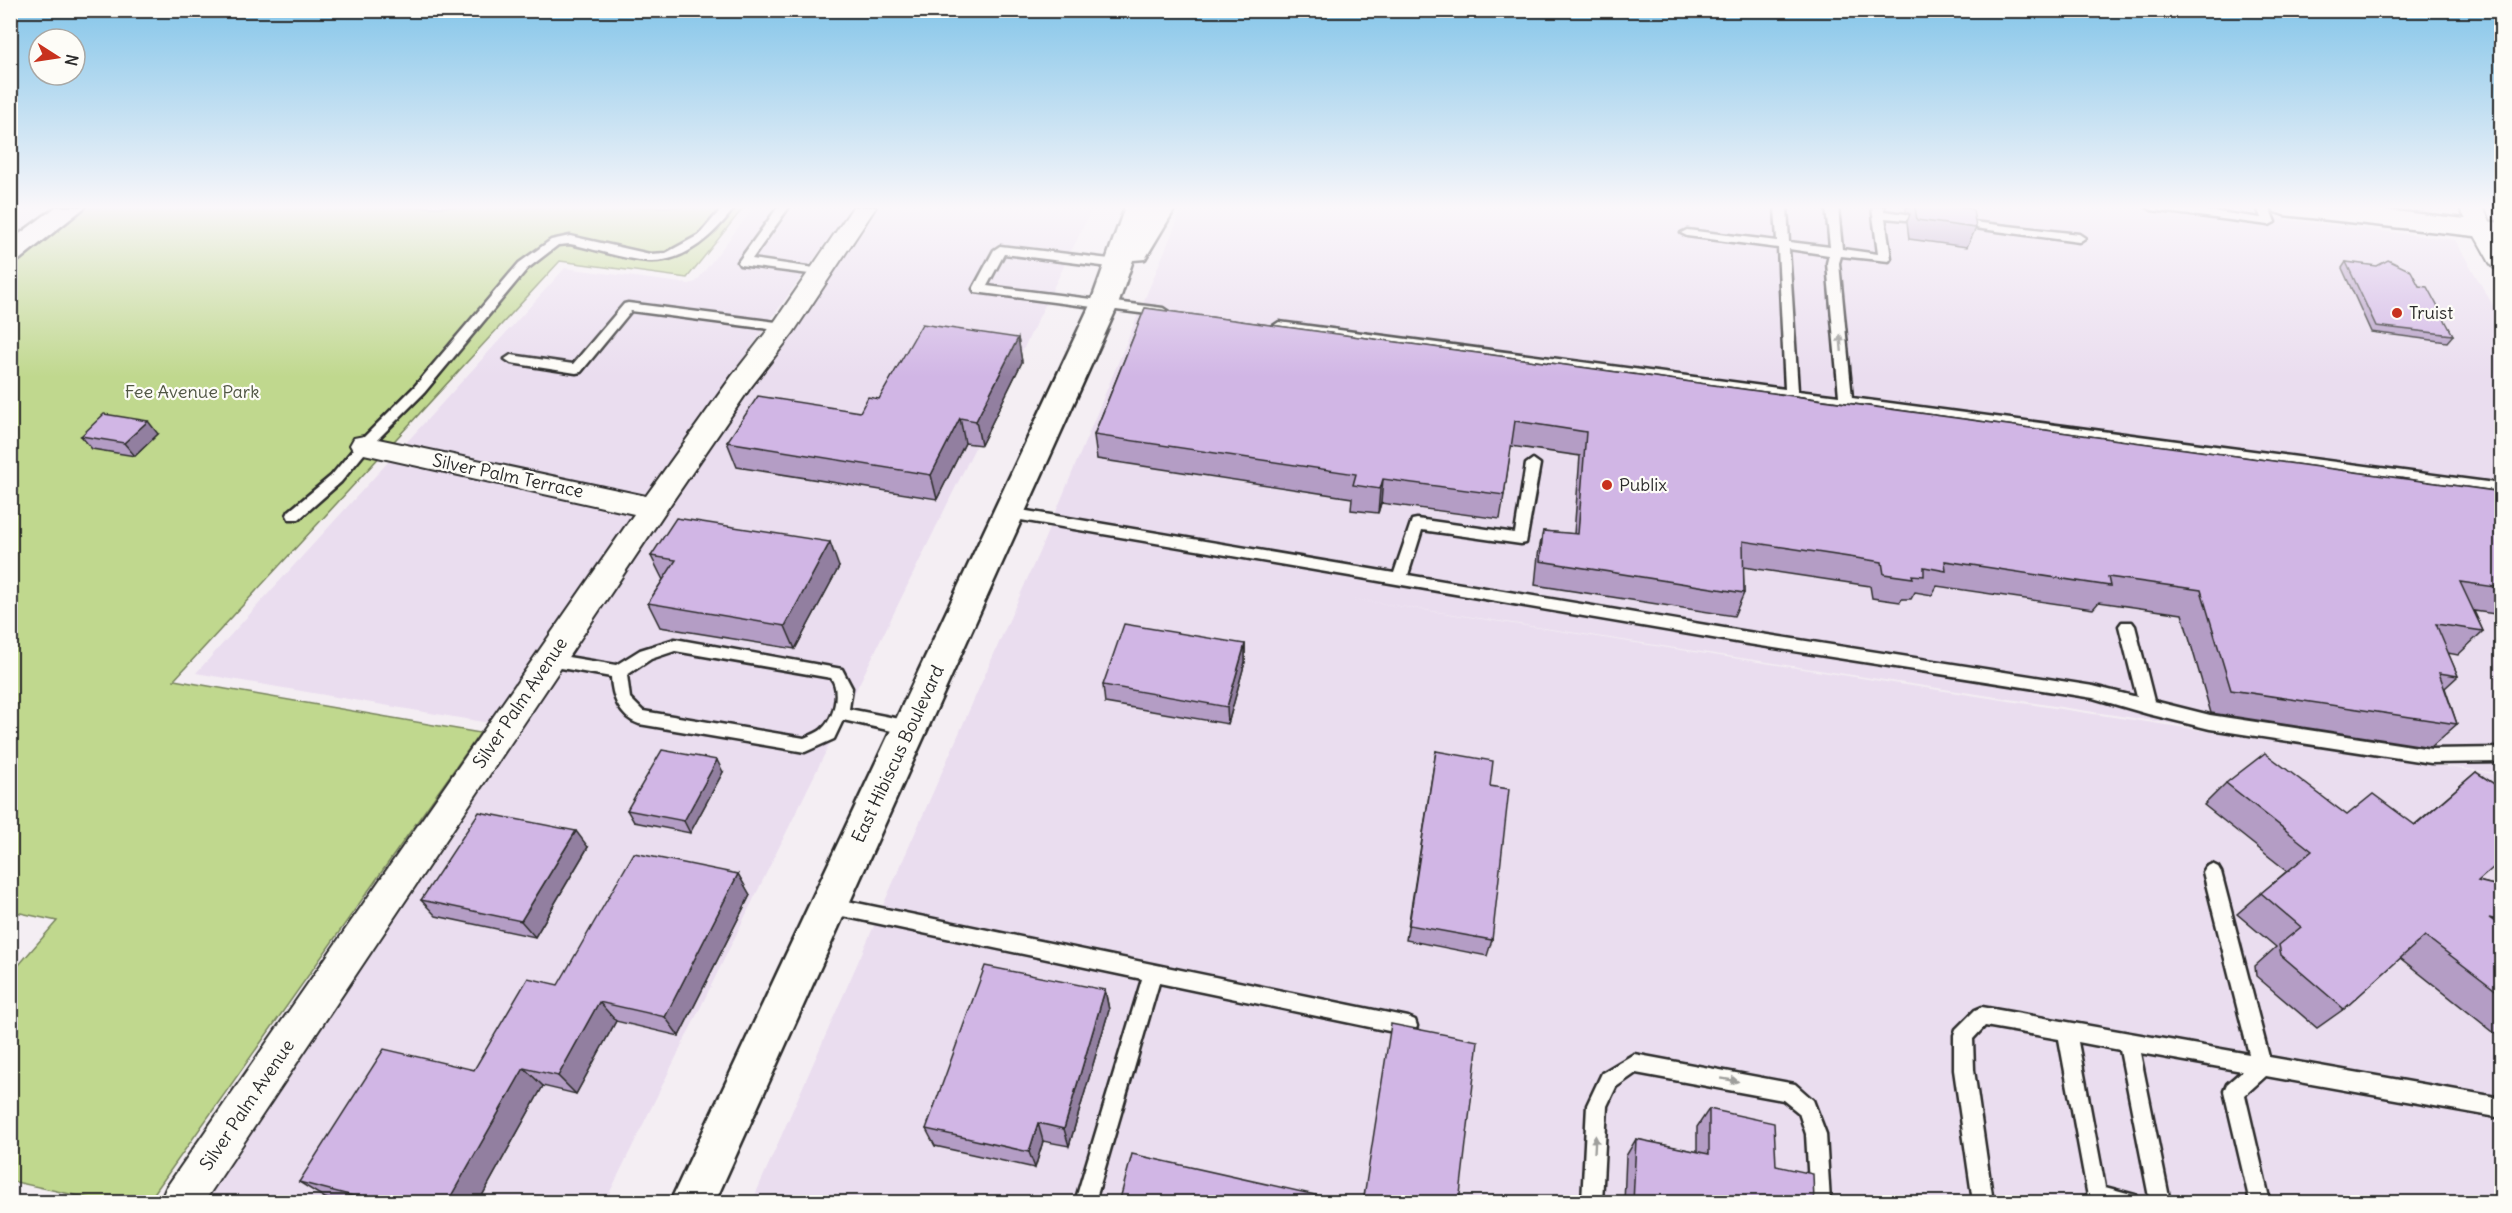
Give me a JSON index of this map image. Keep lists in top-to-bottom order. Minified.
{"streets":{"street":["Silver Palm Terrace","Silver Palm Avenue","East Hibiscus Boulevard"]},"crossings":[["Silver Palm Terrace","Silver Palm Avenue"]],"parks":["Fee Avenue Park"],"places":["Truist","Publix"],"north":"right"}
